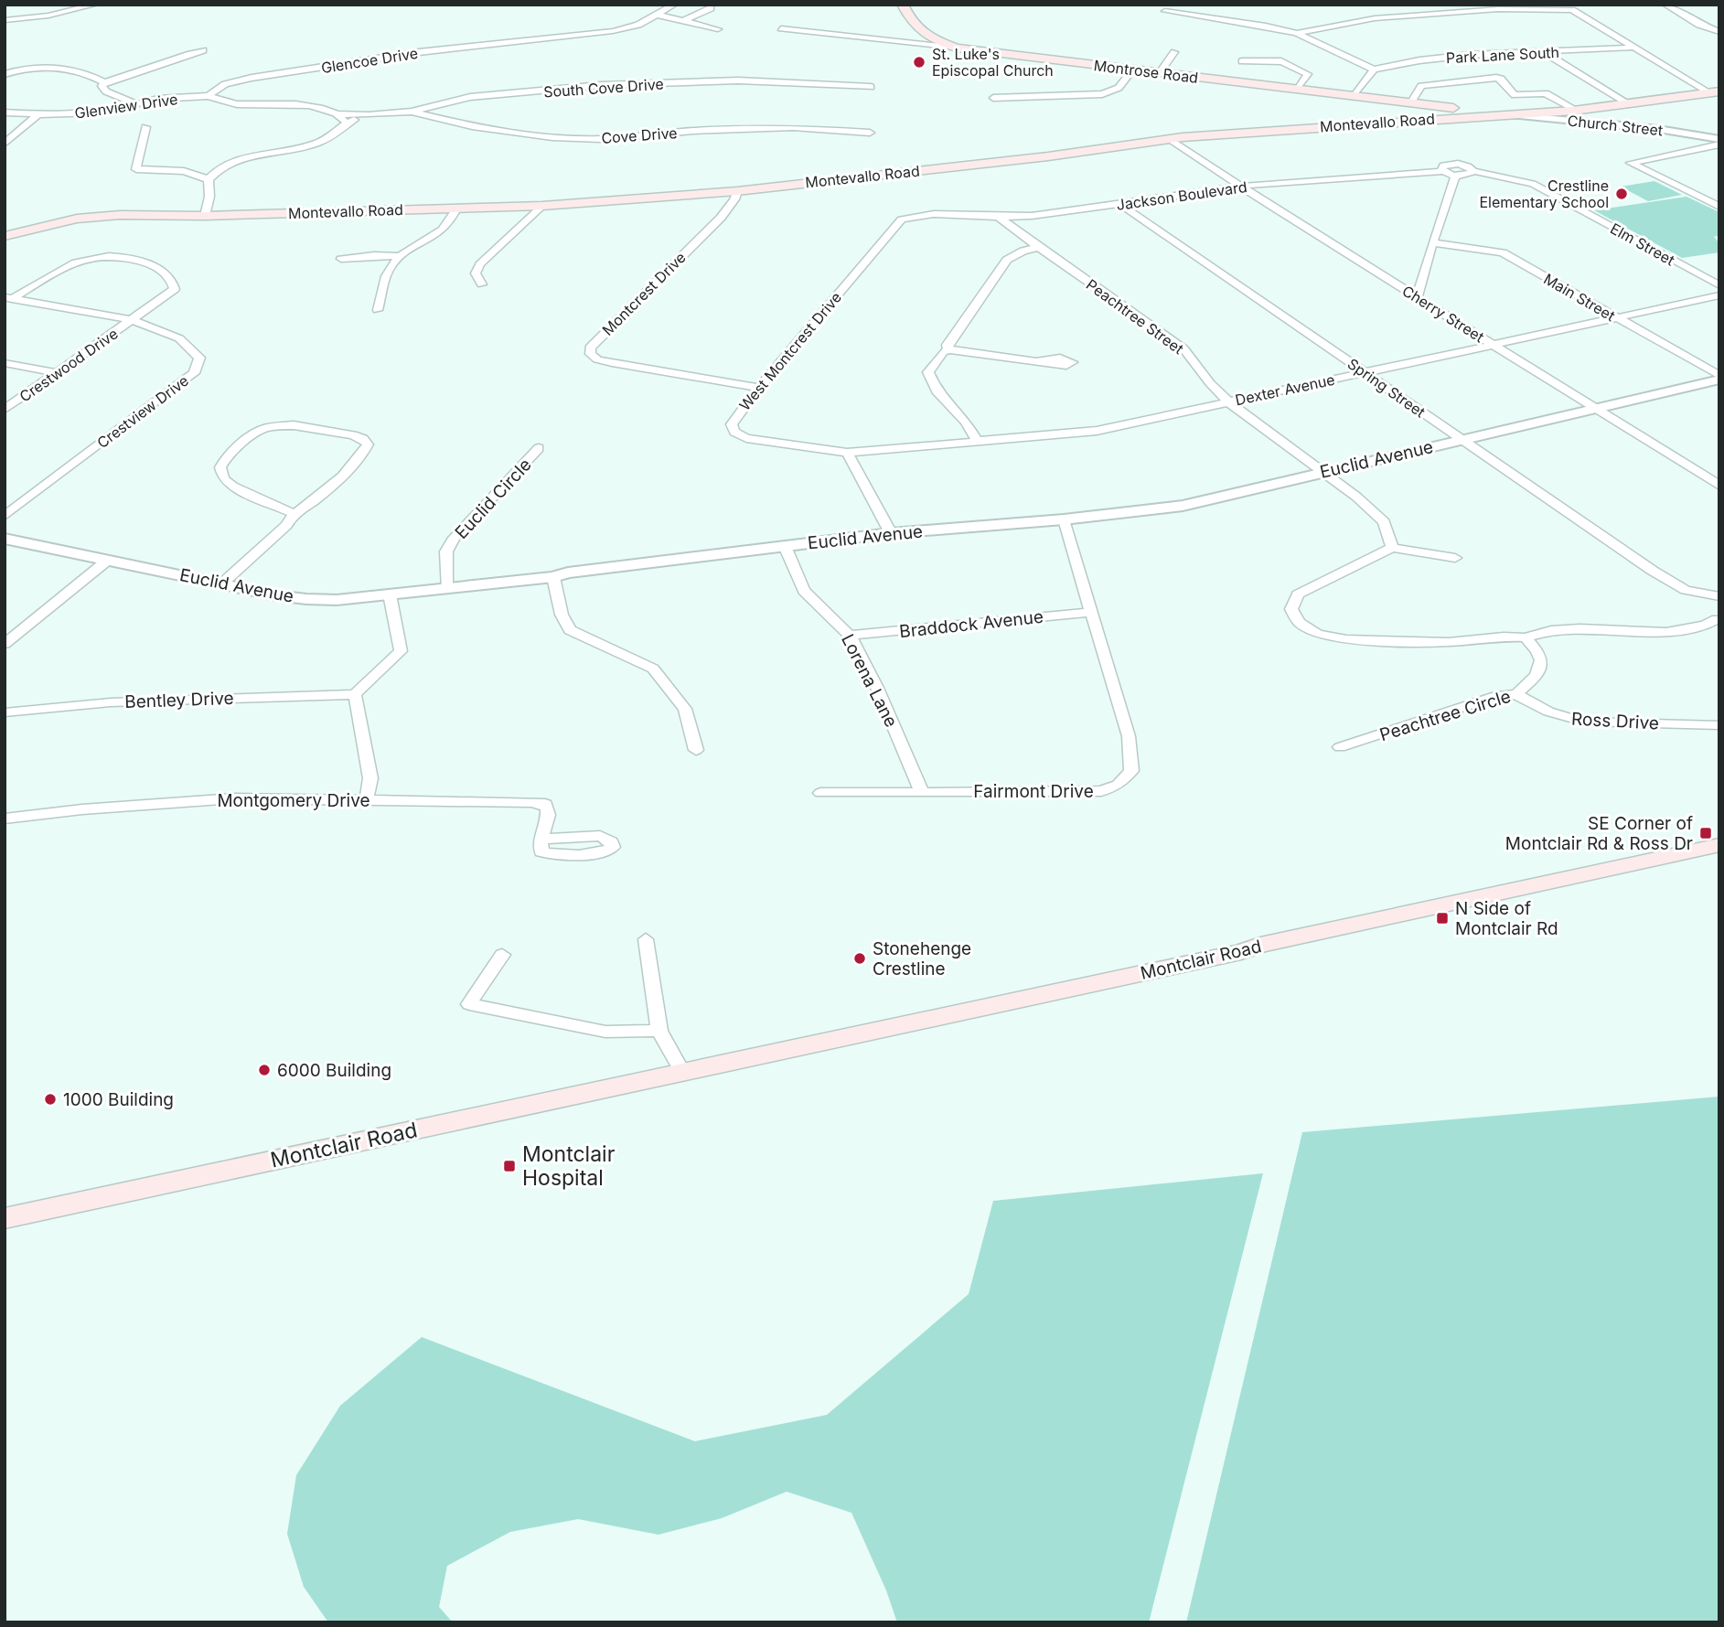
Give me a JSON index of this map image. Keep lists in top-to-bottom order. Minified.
{"streets":{"main road":["Montrose Road","Montevallo Road","Montclair Road"],"street":["Park Lane South","Glencoe Drive","South Cove Drive","Glenview Drive","Church Street","Cove Drive","Jackson Boulevard","Elm Street","Montcrest Drive","Main Street","Cherry Street","Peachtree Street","West Montcrest Drive","Crestwood Drive","Spring Street","Dexter Avenue","Crestview Drive","Euclid Avenue","Euclid Circle","Braddock Avenue","Lorena Lane","Bentley Drive","Peachtree Circle","Ross Drive","Fairmont Drive","Montgomery Drive"]},"crossings":[["Glencoe Drive","Glenview Drive"],["Montrose Road","Montevallo Road"],["South Cove Drive","Cove Drive"],["Montevallo Road","Church Street"],["Montevallo Road","Montcrest Drive"],["Montevallo Road","Cherry Street"],["Jackson Boulevard","Elm Street"],["Jackson Boulevard","Cherry Street"],["Jackson Boulevard","Peachtree Street"],["Jackson Boulevard","West Montcrest Drive"],["Jackson Boulevard","Spring Street"],["Montcrest Drive","West Montcrest Drive"],["Main Street","Dexter Avenue"],["Main Street","Euclid Avenue"],["Cherry Street","Dexter Avenue"],["Cherry Street","Euclid Avenue"],["Peachtree Street","Dexter Avenue"],["Peachtree Street","Euclid Avenue"],["West Montcrest Drive","Dexter Avenue"],["Crestwood Drive","Crestview Drive"],["Spring Street","Dexter Avenue"],["Spring Street","Euclid Avenue"],["Euclid Avenue","Euclid Circle"],["Euclid Avenue","Lorena Lane"],["Euclid Avenue","Fairmont Drive"],["Braddock Avenue","Lorena Lane"],["Braddock Avenue","Fairmont Drive"],["Lorena Lane","Fairmont Drive"],["Peachtree Circle","Ross Drive"]],"places":{"other":["St. Luke's Episcopal Church","Crestline Elementary School","Stonehenge Crestline","6000 Building","1000 Building"],"transit":["SE Corner of Montclair Rd & Ross Dr","N Side of Montclair Rd","Montclair Hospital"]}}
